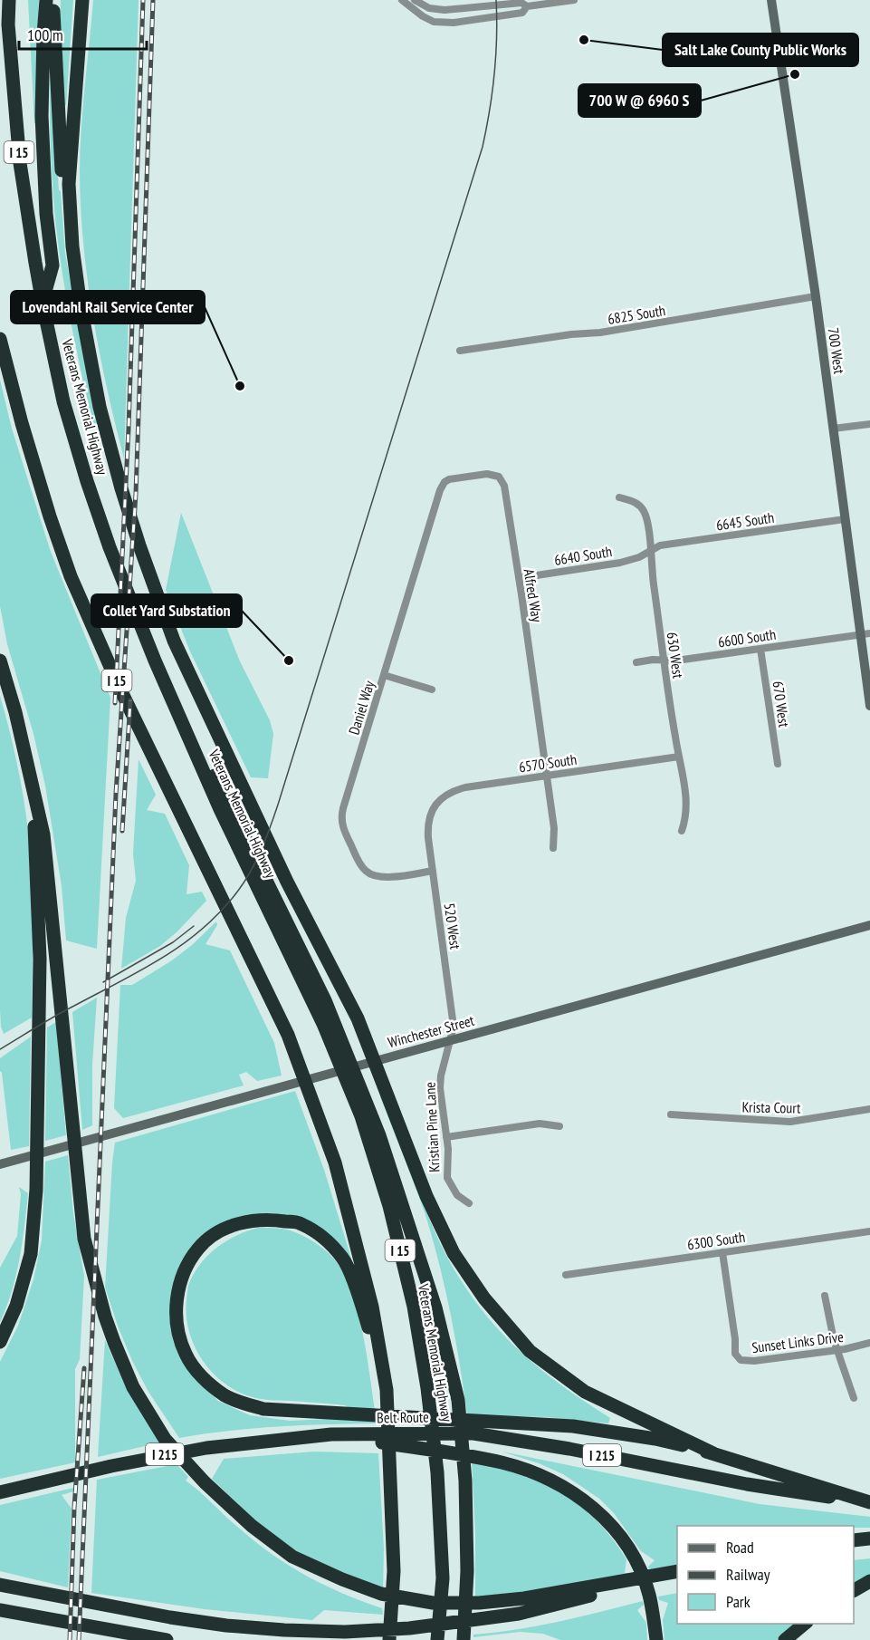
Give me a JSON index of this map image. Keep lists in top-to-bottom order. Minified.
{"streets":{"highway":["I 15","Veterans Memorial Highway","Belt Route","I 215"],"main road":["700 West","Winchester Street"],"street":["6825 South","6645 South","6640 South","Alfred Way","6600 South","630 West","670 West","Daniel Way","6570 South","520 West","Krista Court","Kristian Pine Lane","6300 South","Sunset Links Drive"]},"crossings":[["6825 South","700 West"],["700 West","6645 South"],["700 West","6600 South"],["6645 South","6640 South"],["6645 South","630 West"],["6640 South","Alfred Way"],["6640 South","630 West"],["Alfred Way","Daniel Way"],["Alfred Way","6570 South"],["6600 South","630 West"],["6600 South","670 West"],["630 West","6570 South"],["Daniel Way","520 West"],["6570 South","520 West"],["520 West","Winchester Street"],["520 West","Kristian Pine Lane"],["Winchester Street","Kristian Pine Lane"],["6300 South","Sunset Links Drive"]],"places":["Salt Lake County Public Works","700 W @ 6960 S","Lovendahl Rail Service Center","Collet Yard Substation"],"legend":["Road","Railway","Park"],"scale_bar":"100 m"}
